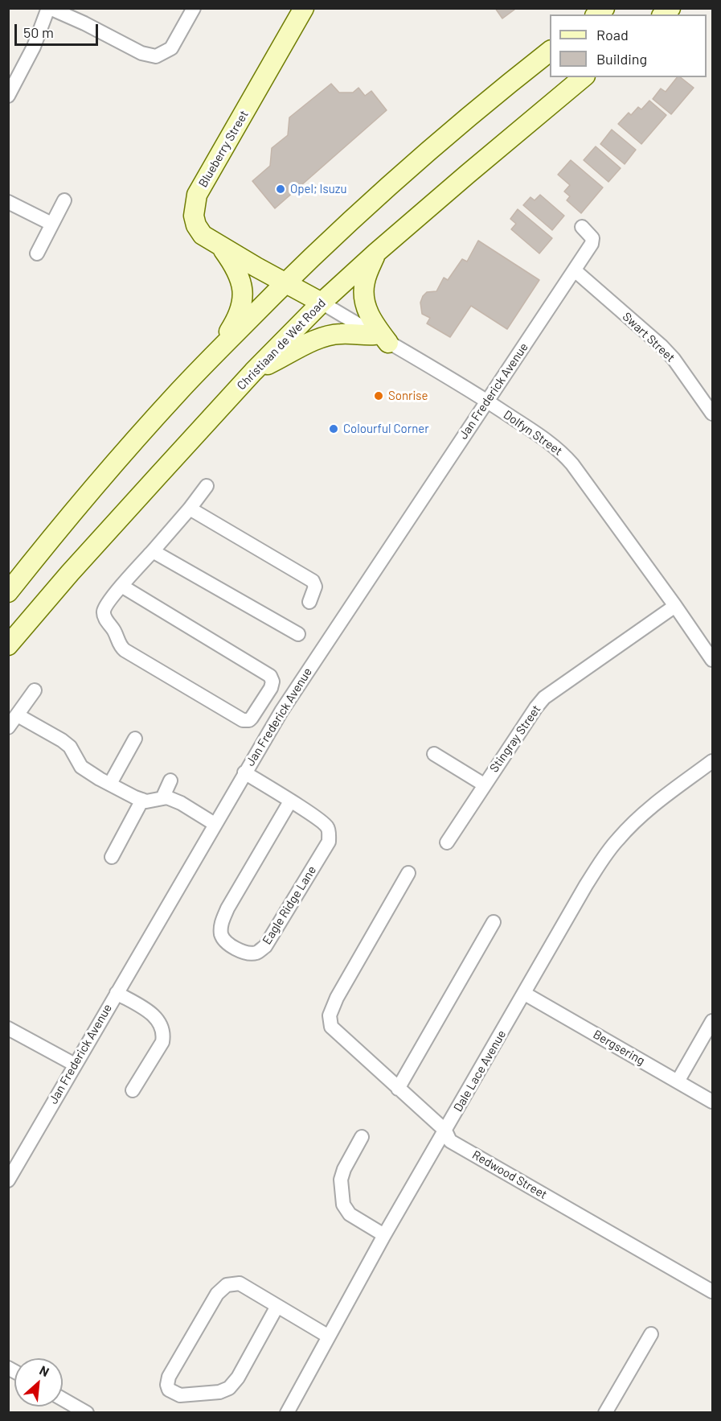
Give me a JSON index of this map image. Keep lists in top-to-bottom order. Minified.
{"streets":{"main road":["Blueberry Street","Christiaan de Wet Road","Dolfyn Street"],"street":["Swart Street","Jan Frederick Avenue","Stingray Street","Eagle Ridge Lane","Bergsering","Dale Lace Avenue","Redwood Street"]},"crossings":[["Blueberry Street","Dolfyn Street"],["Swart Street","Jan Frederick Avenue"],["Christiaan de Wet Road","Dolfyn Street"],["Jan Frederick Avenue","Dolfyn Street"],["Jan Frederick Avenue","Eagle Ridge Lane"],["Dolfyn Street","Stingray Street"],["Bergsering","Dale Lace Avenue"],["Dale Lace Avenue","Redwood Street"]],"places":["Opel; Isuzu","Sonrise","Colourful Corner"],"legend":["Road","Building"],"scale_bar":"50 m","north":"top right"}
